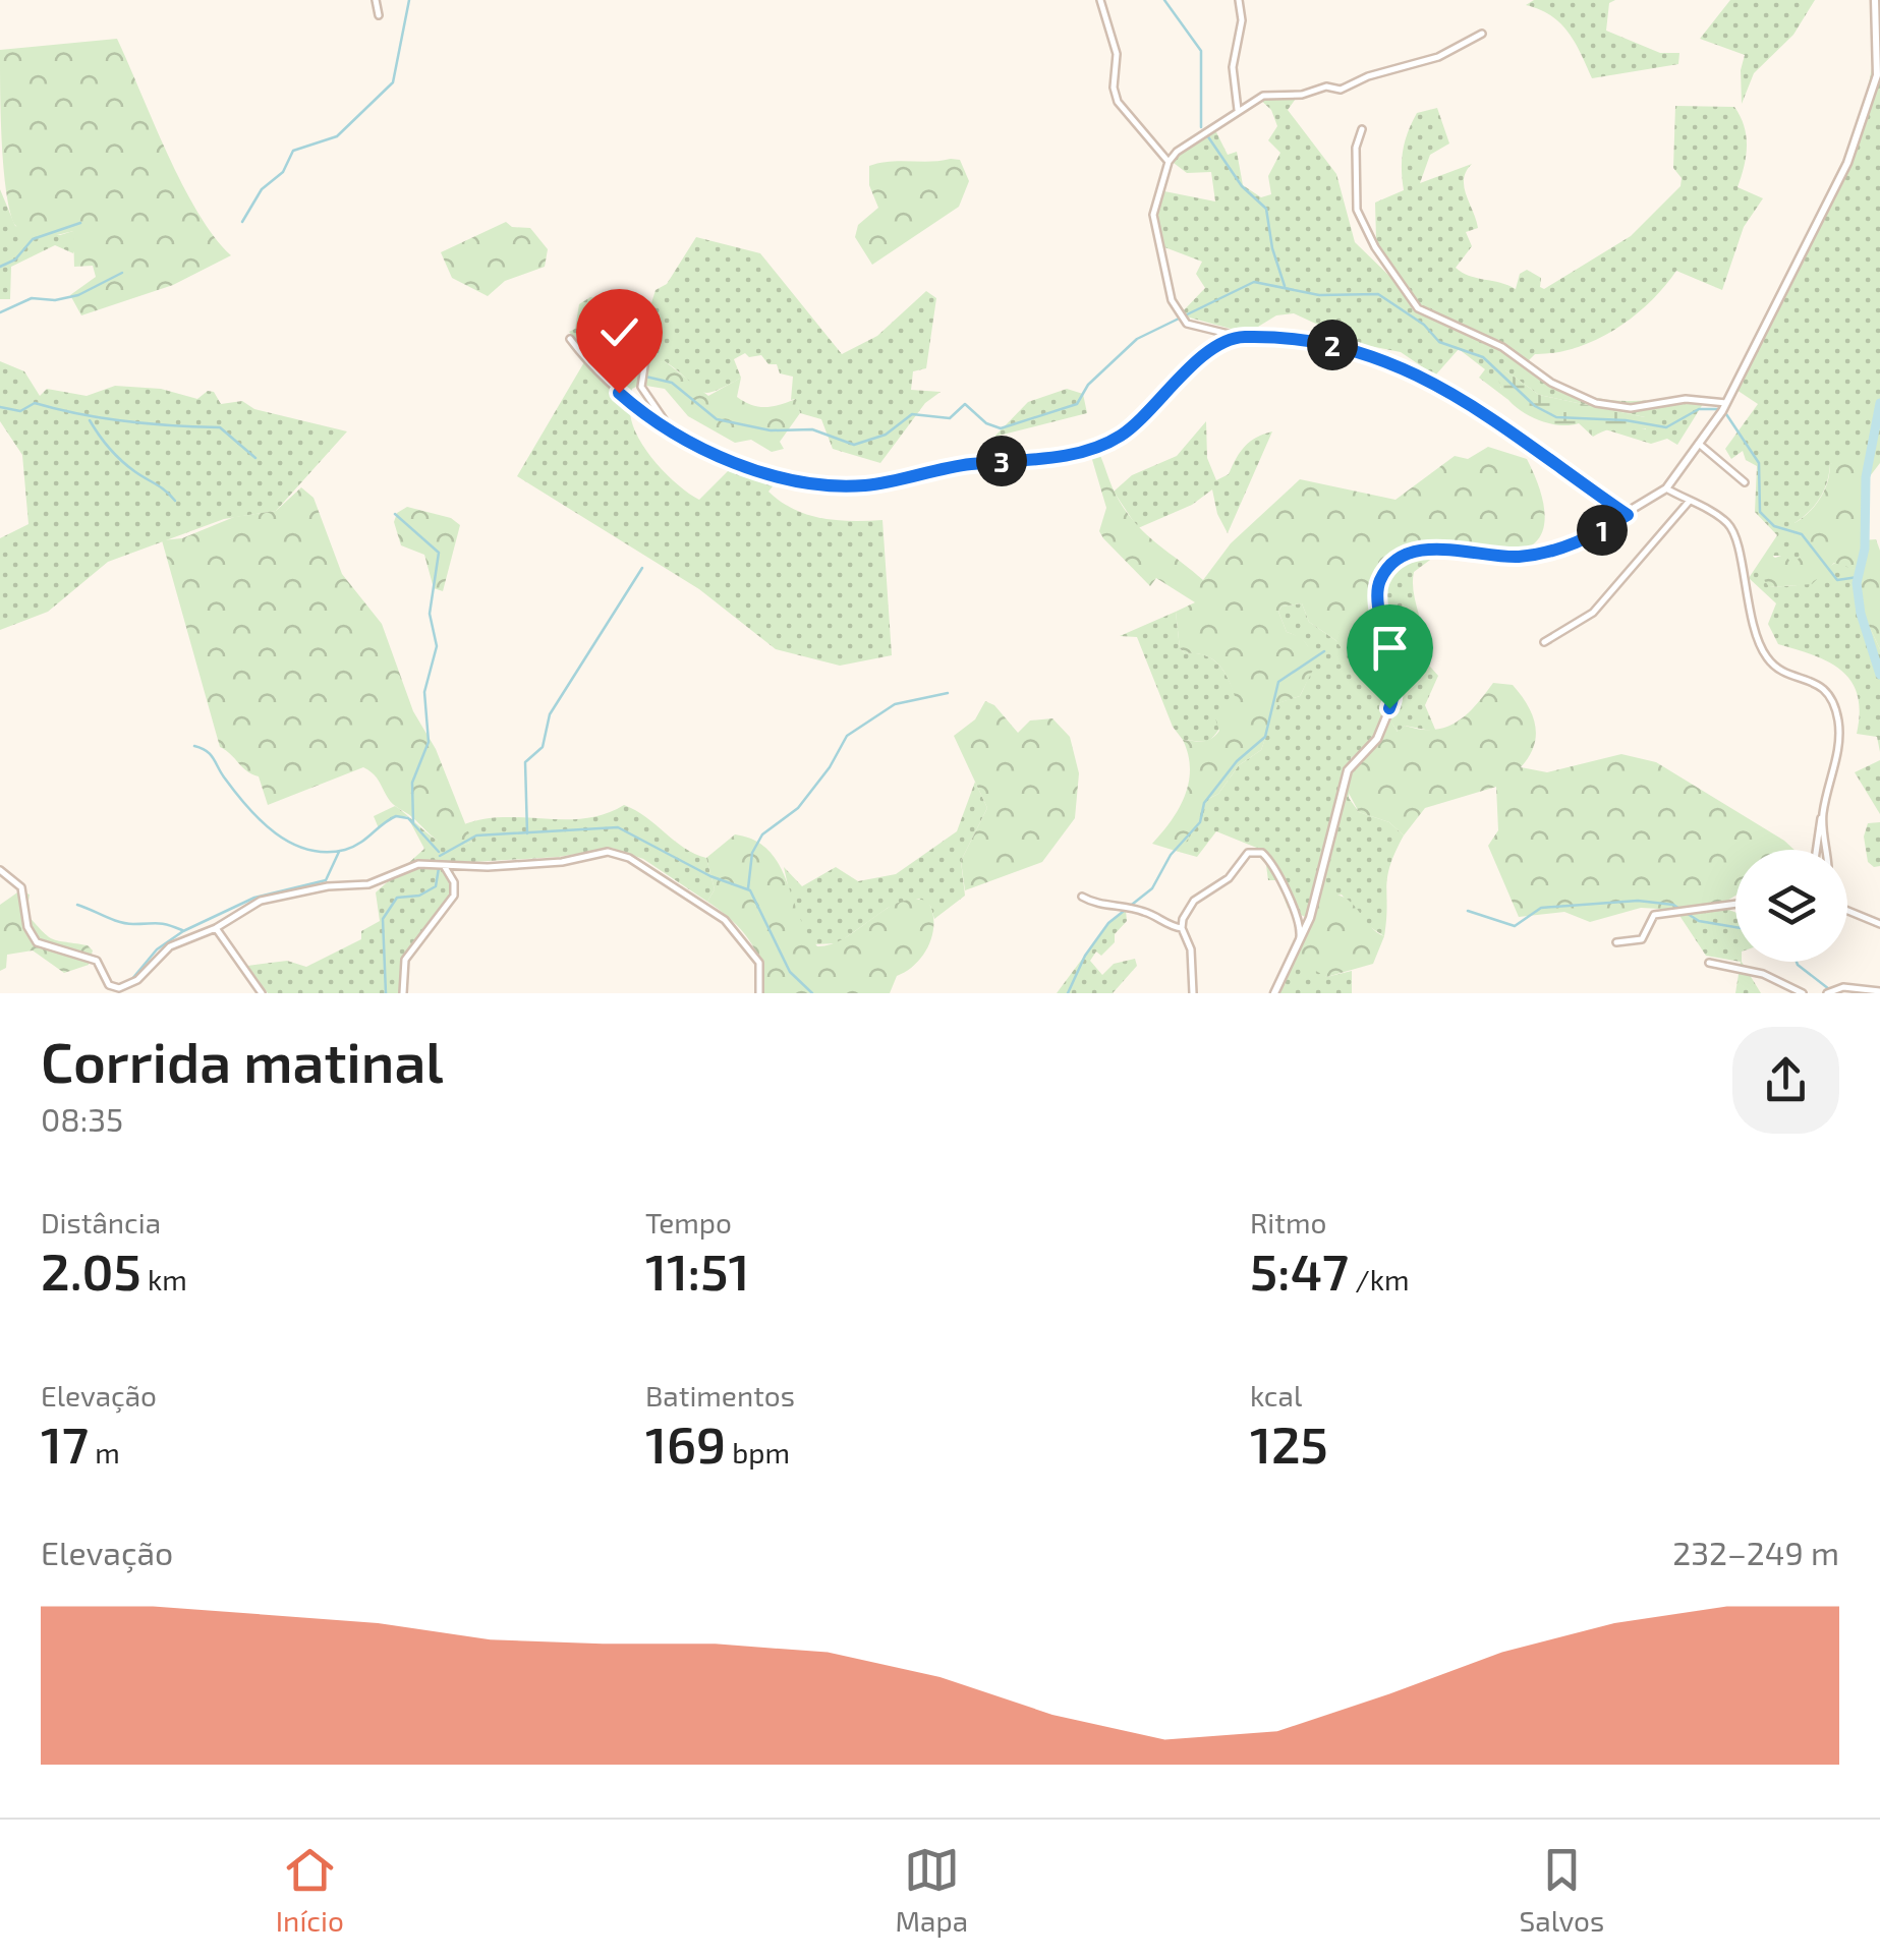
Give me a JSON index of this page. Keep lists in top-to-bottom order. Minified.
{"page":{"pins":["2","3","1"],"heading":["Corrida matinal","08:35"],"stats":[["Distância","2.05 km"],["Tempo","11:51"],["Ritmo","5:47 /km"],["Elevação","17 m"],["Batimentos","169 bpm"],["kcal","125"]],"chart":["Elevação","232–249 m"],"tabs":["Início","Mapa","Salvos"]}}
